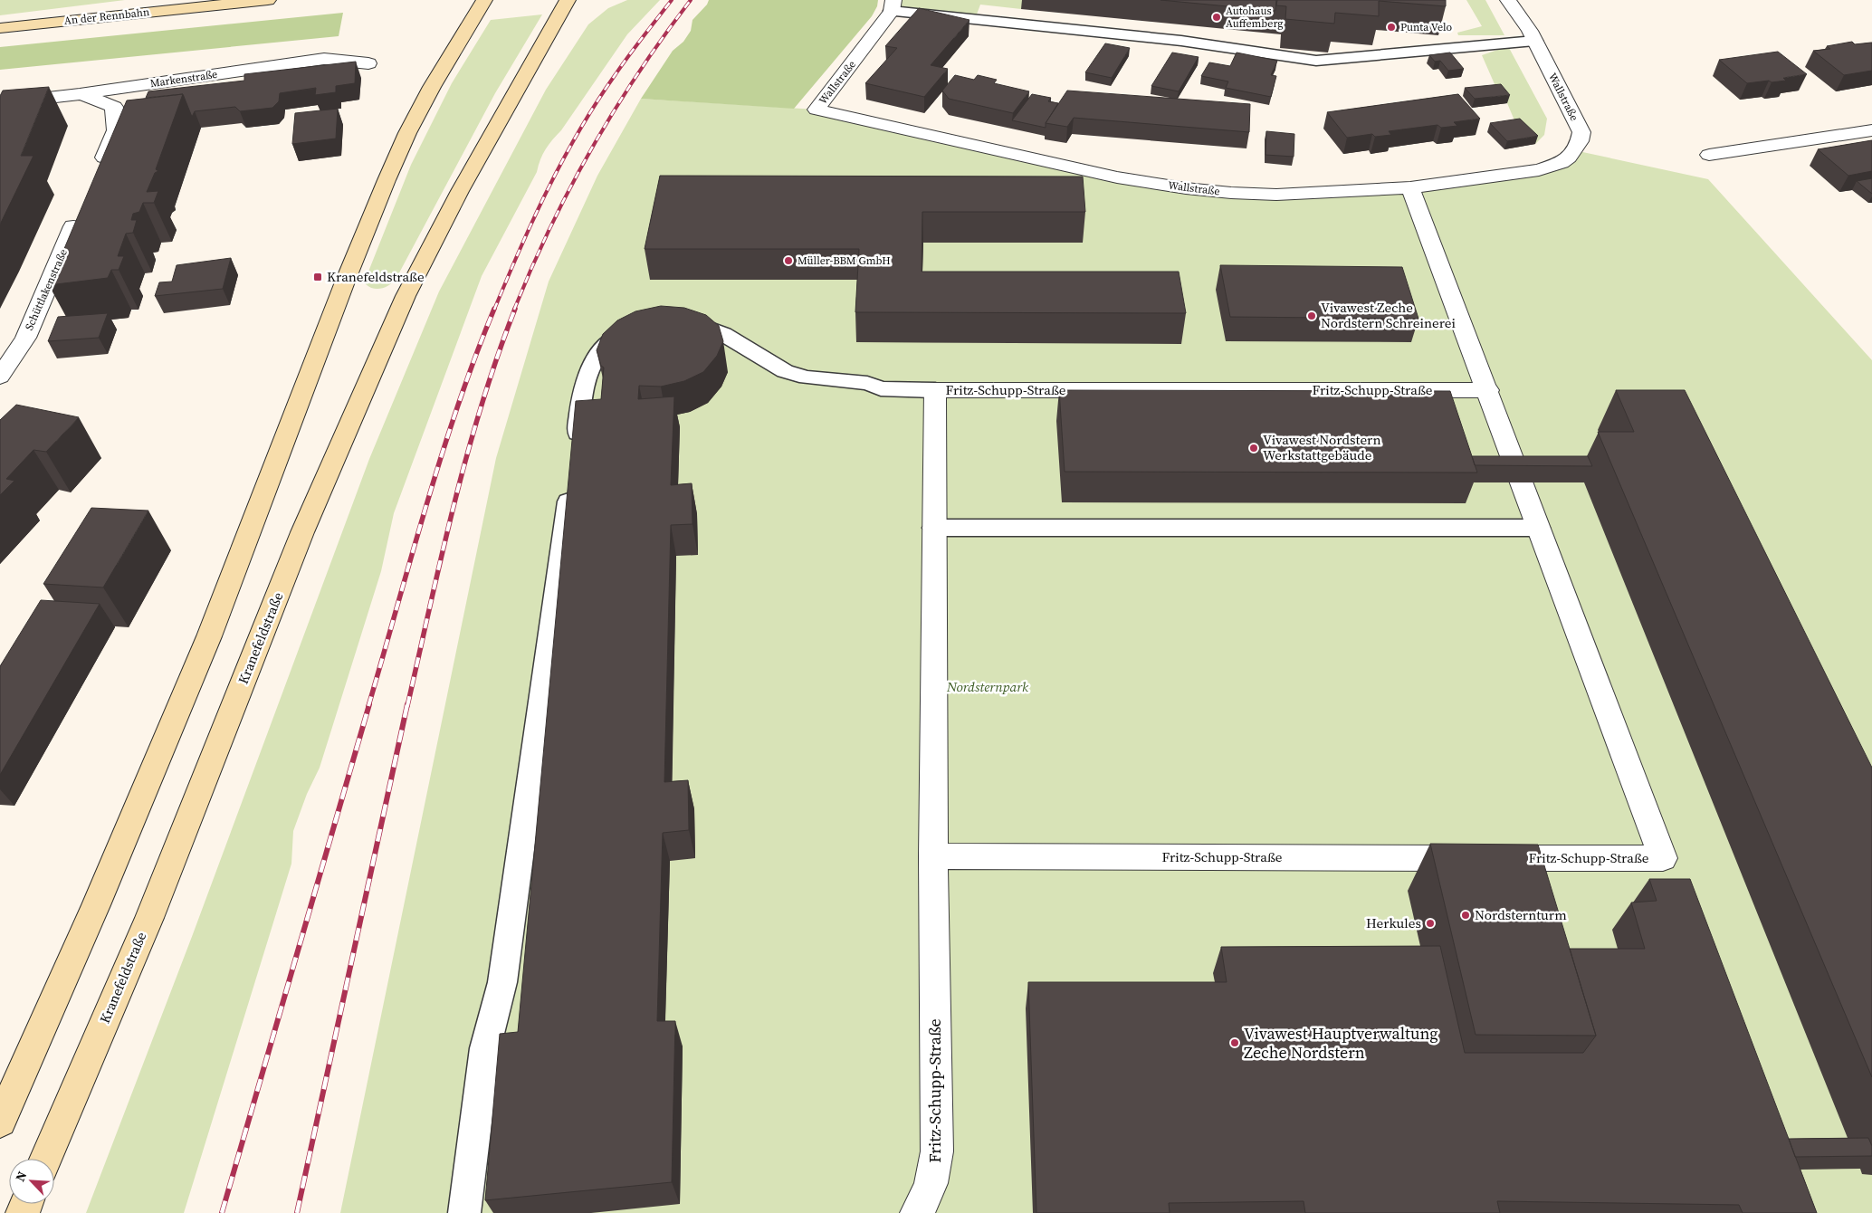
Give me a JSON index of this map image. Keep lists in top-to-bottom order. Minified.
{"streets":{"street":["An der Rennbahn","Markenstraße","Wallstraße","Schüttlakenstraße","Fritz-Schupp-Straße","Kranefeldstraße"]},"crossings":[["Wallstraße","Fritz-Schupp-Straße"]],"parks":["Nordsternpark"],"places":{"other":["Autohaus Auffemberg","Punta Velo","Müller-BBM GmbH","Vivawest Zeche Nordstern Schreinerei","Vivawest Nordstern Werkstattgebäude","Nordsternturm","Herkules","Vivawest Hauptverwaltung Zeche Nordstern"],"transit":["Kranefeldstraße"]},"north":"top left"}
